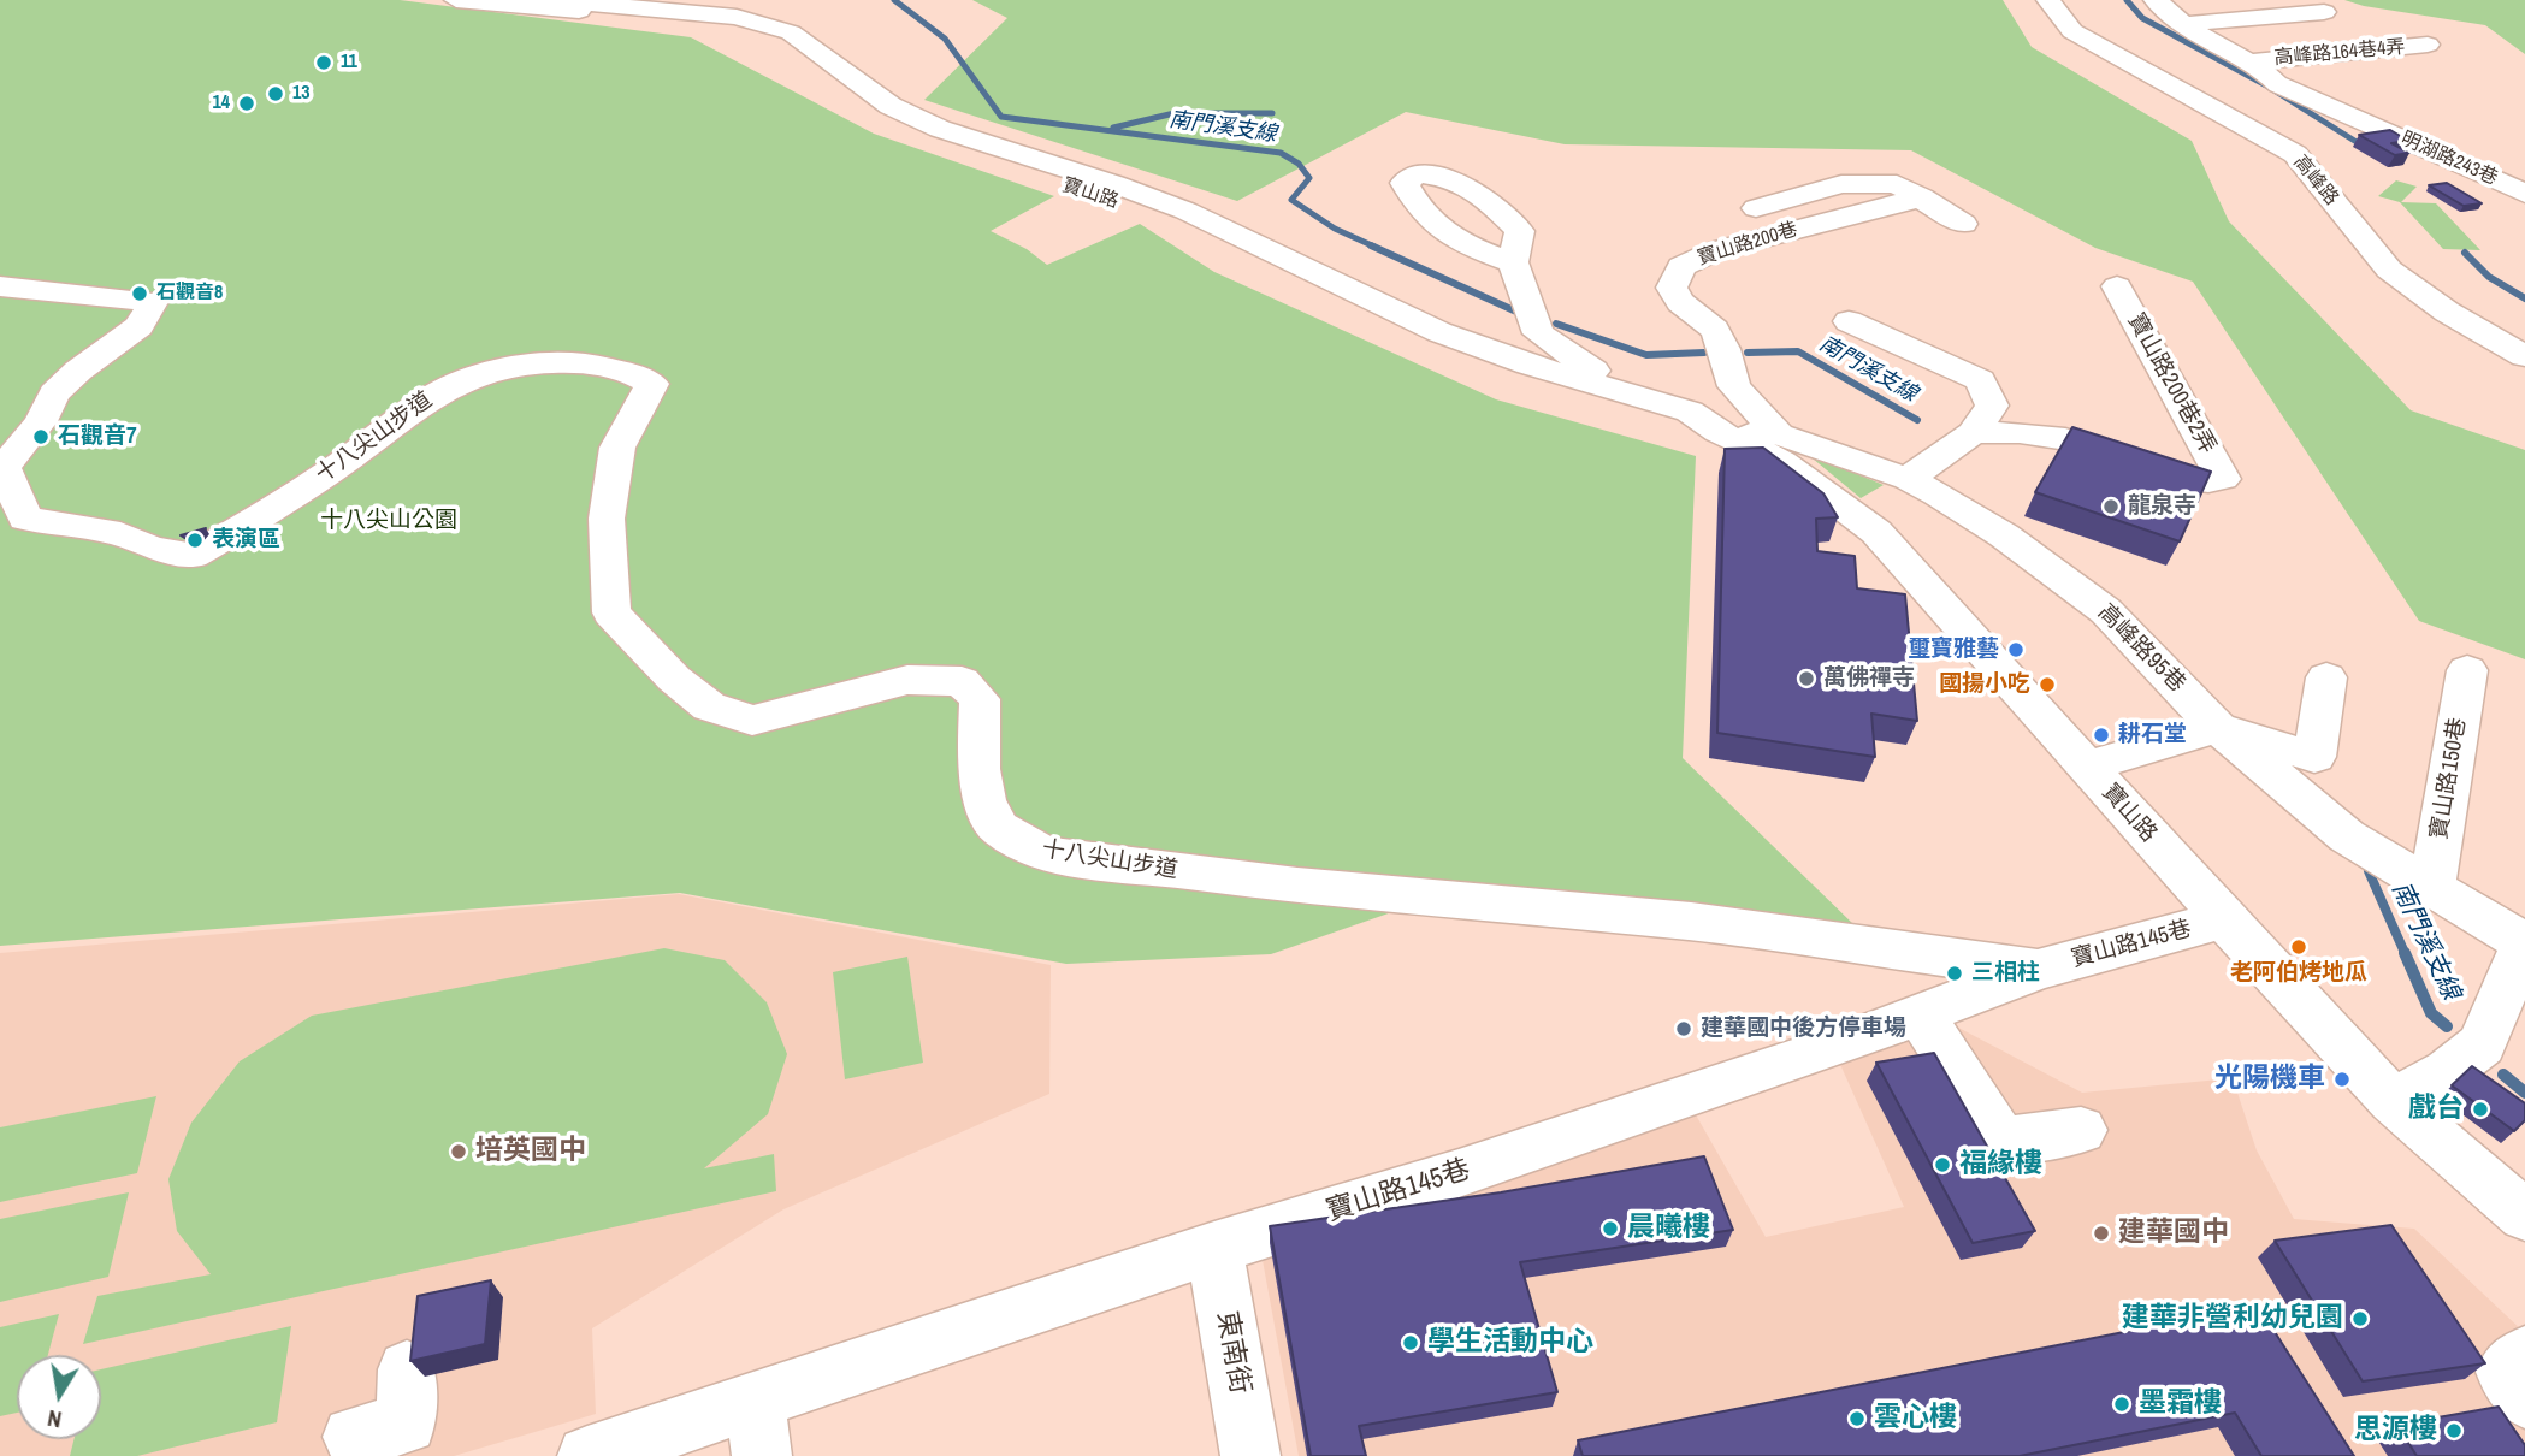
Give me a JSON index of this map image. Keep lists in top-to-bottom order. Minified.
{"streets":{"street":["高峰路164巷4弄","明湖路243巷","高峰路","寶山路","寶山路200巷","寶山路200巷2弄","十八尖山步道","高峰路95巷","寶山路150巷","寶山路145巷","東南街"]},"crossings":[["高峰路164巷4弄","明湖路243巷"],["寶山路","高峰路95巷"],["寶山路","寶山路145巷"],["寶山路200巷","高峰路95巷"],["十八尖山步道","寶山路145巷"],["高峰路95巷","寶山路150巷"],["寶山路145巷","東南街"]],"water":["南門溪支線"],"parks":["十八尖山公園"],"places":["11","13","14","石觀音8","石觀音7","龍泉寺","表演區","璽寶雅藝","萬佛禪寺","國揚小吃","耕石堂","老阿伯烤地瓜","三相柱","建華國中後方停車場","光陽機車","戲台","培英國中","福緣樓","晨曦樓","建華國中","建華非營利幼兒園","學生活動中心","墨霜樓","雲心樓","思源樓"],"north":"bottom"}
